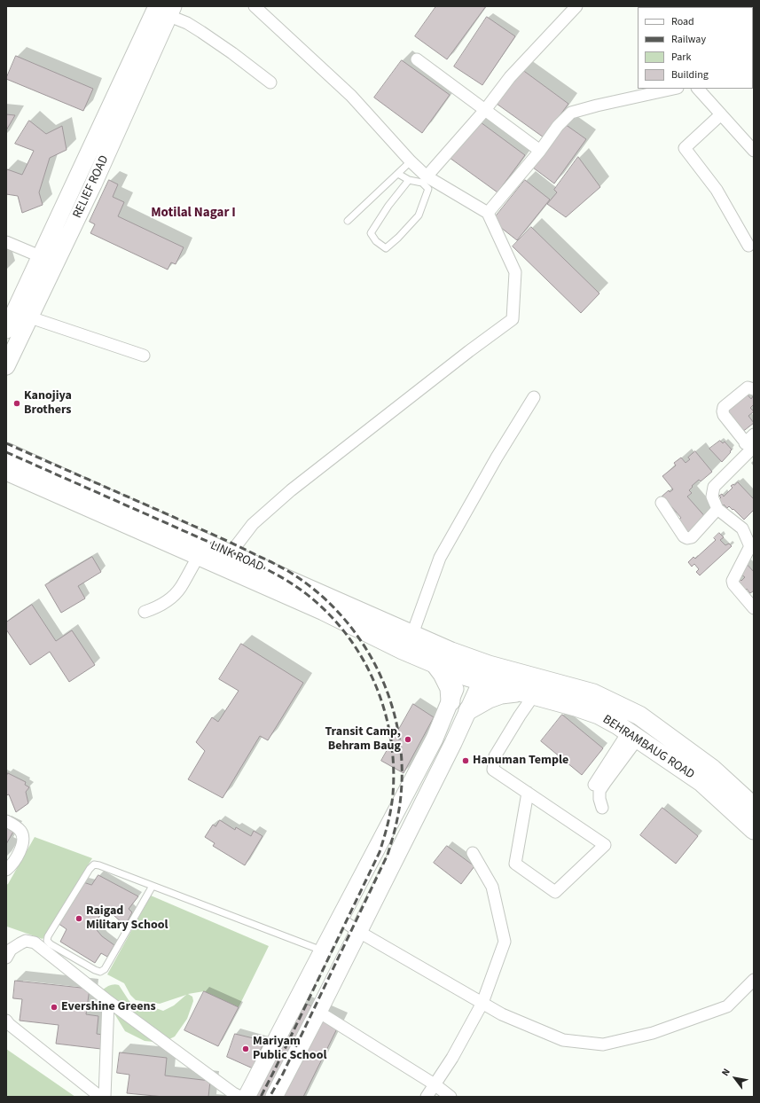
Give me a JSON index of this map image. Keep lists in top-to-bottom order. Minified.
{"streets":{"main road":["RELIEF ROAD","LINK ROAD","BEHRAMBAUG ROAD"]},"districts":["Motilal Nagar I"],"places":["Kanojiya Brothers","Transit Camp, Behram Baug","Hanuman Temple","Raigad Military School","Evershine Greens","Mariyam Public School"],"legend":["Road","Railway","Park","Building"],"north":"top left"}
